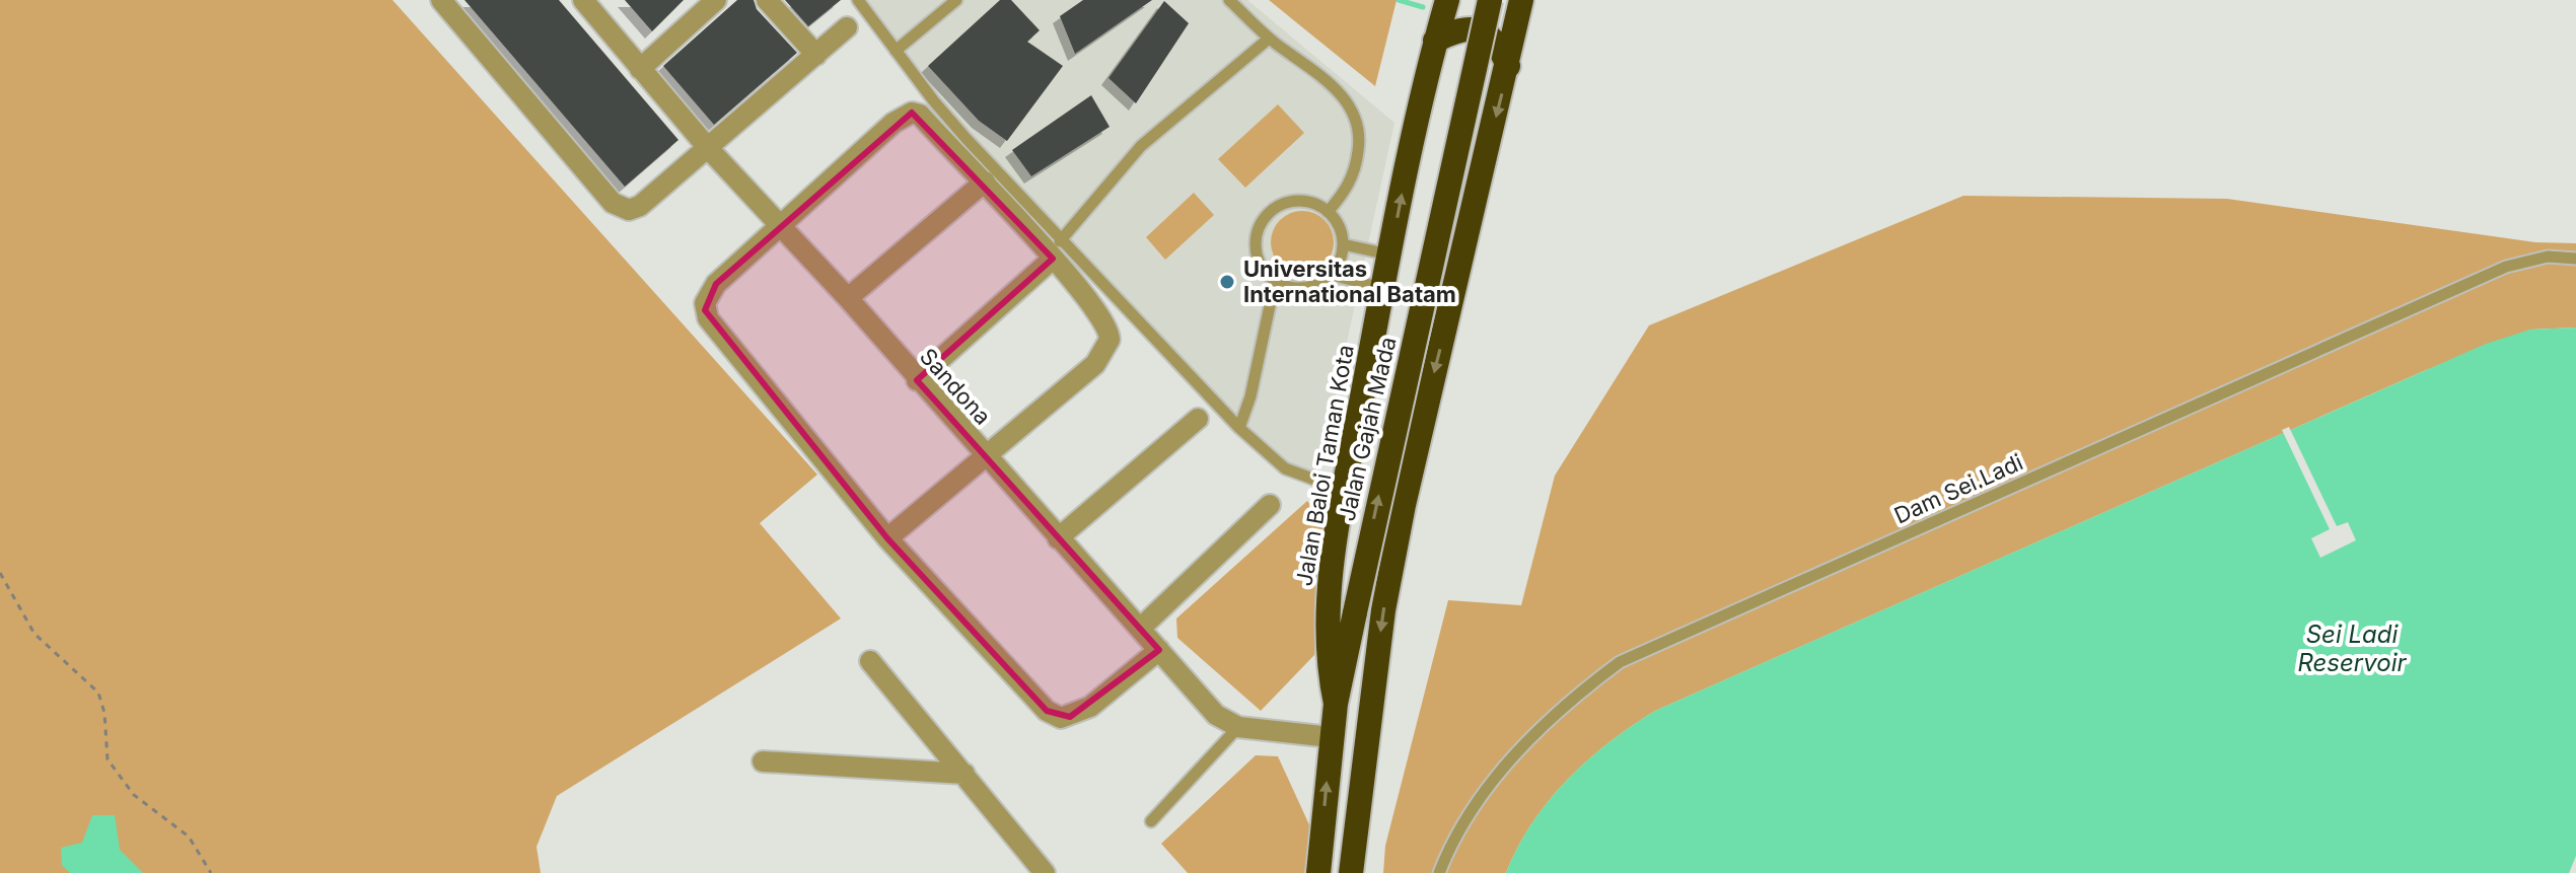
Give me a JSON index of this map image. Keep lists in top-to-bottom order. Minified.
{"streets":{"highway":["Jalan Gajah Mada","Jalan Baloi Taman Kota"],"street":["Sandona"],"lane":["Dam Sei.Ladi"]},"crossings":[["Sandona","Jalan Gajah Mada"],["Jalan Gajah Mada","Jalan Baloi Taman Kota"]],"water":["Sei Ladi Reservoir"],"places":["Universitas International Batam"]}
